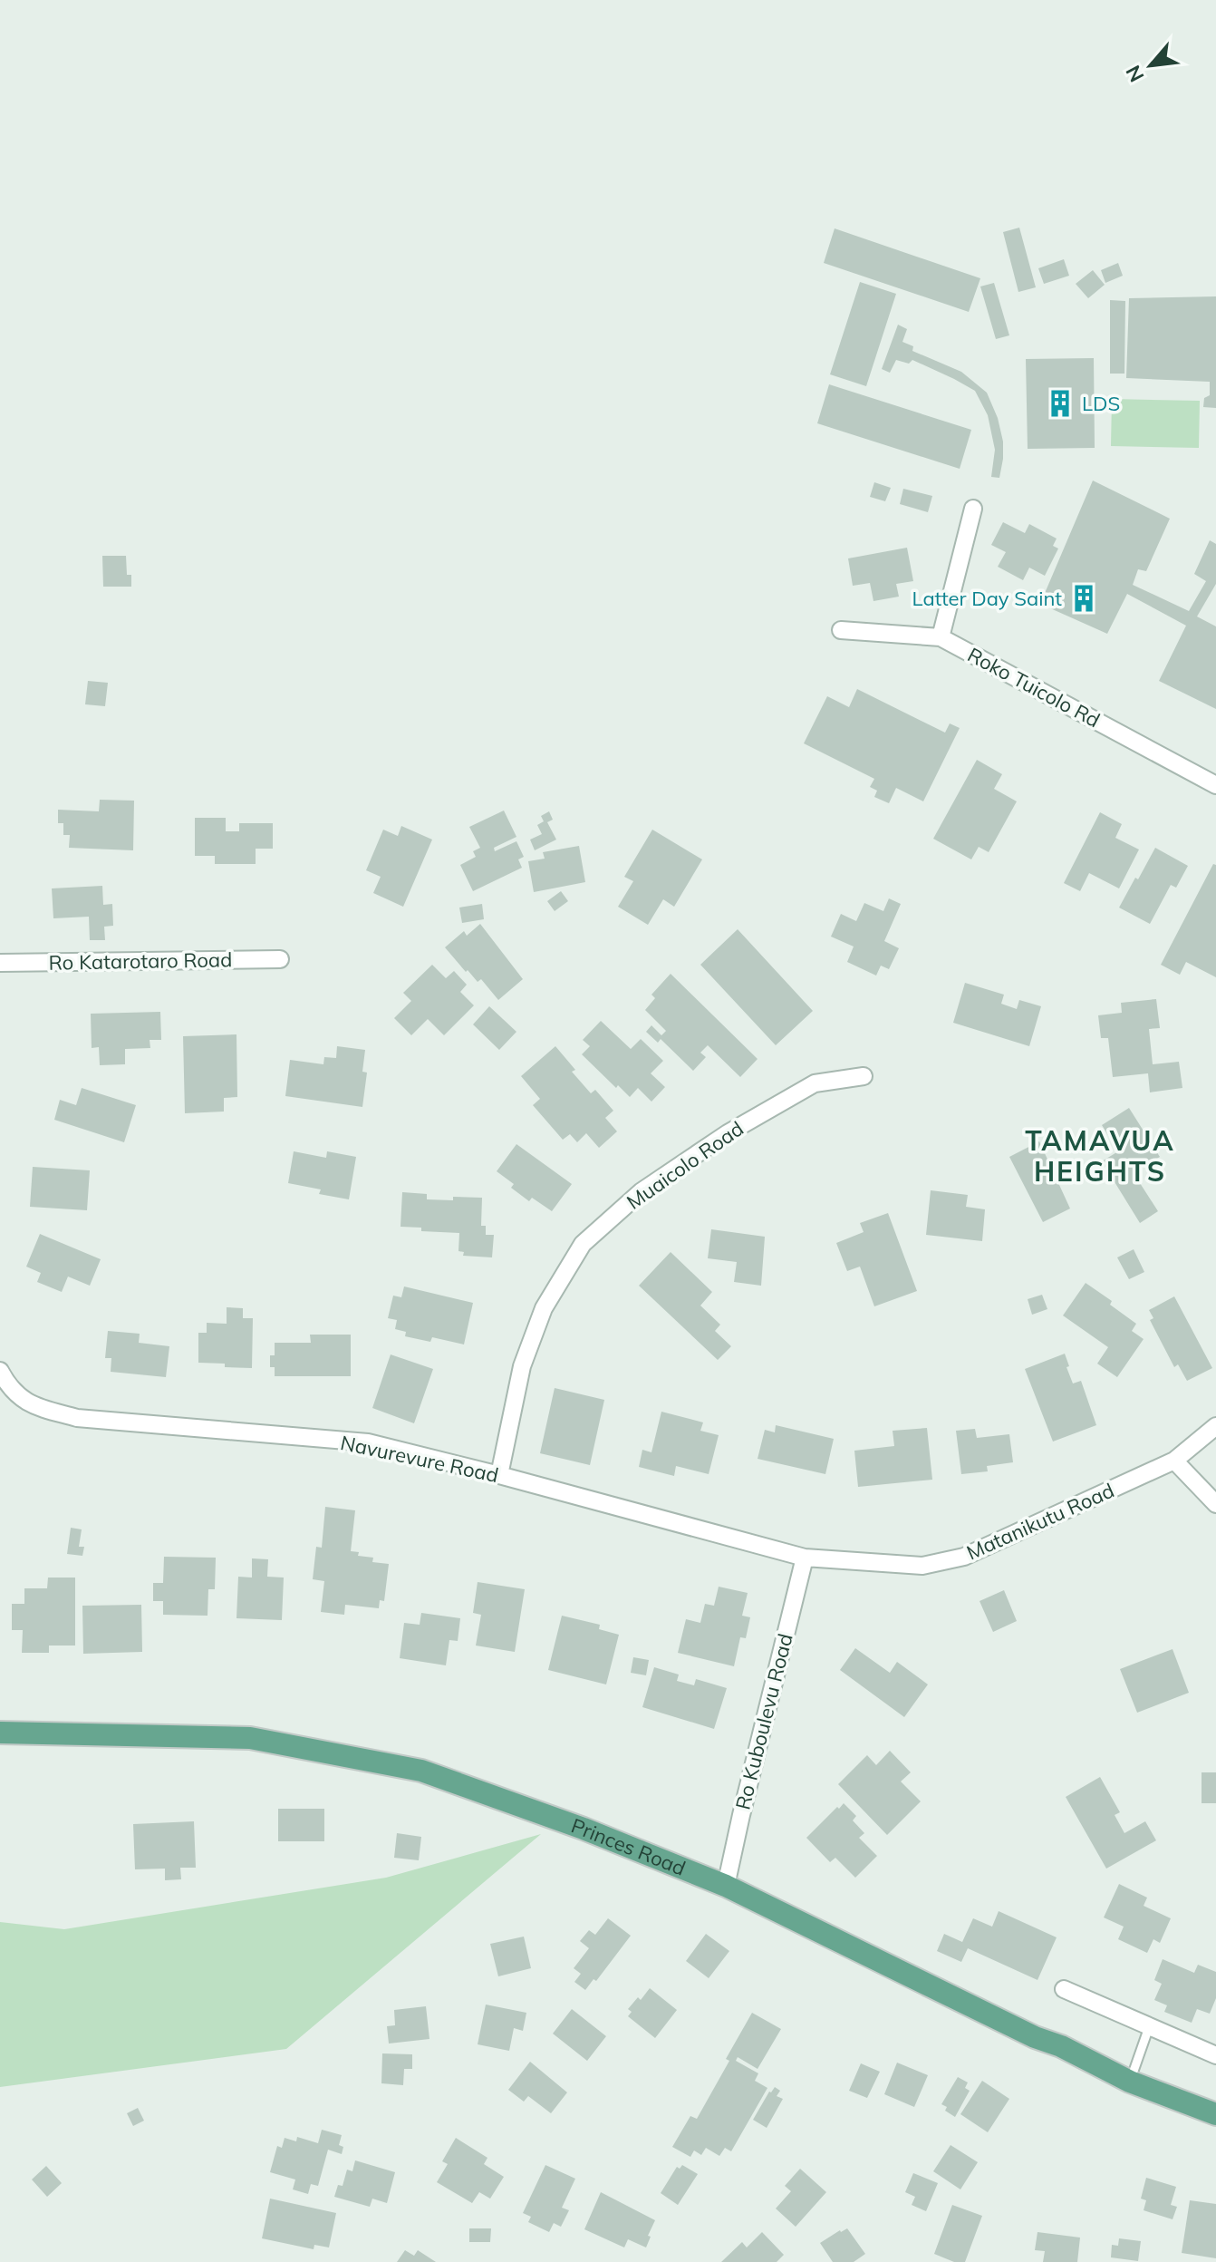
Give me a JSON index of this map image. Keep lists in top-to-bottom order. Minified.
{"streets":{"main road":["Princes Road"],"street":["Roko Tuicolo Rd","Ro Katarotaro Road","Muaicolo Road","Navurevure Road","Matanikutu Road","Ro Kuboulevu Road"]},"crossings":[["Muaicolo Road","Navurevure Road"],["Navurevure Road","Matanikutu Road"],["Navurevure Road","Ro Kuboulevu Road"],["Matanikutu Road","Ro Kuboulevu Road"],["Ro Kuboulevu Road","Princes Road"]],"districts":["TAMAVUA HEIGHTS"],"places":{"building":["LDS","Latter Day Saint"]},"north":"bottom left"}
